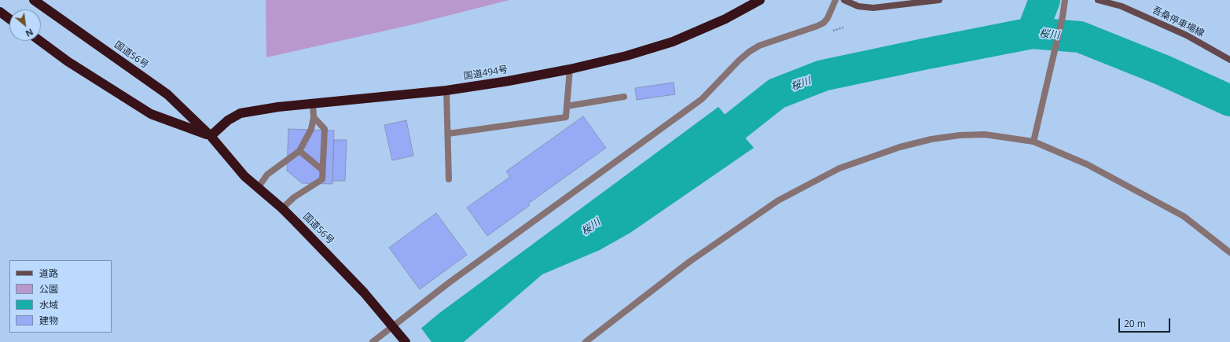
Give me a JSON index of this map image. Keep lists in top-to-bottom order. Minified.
{"streets":{"highway":["国道56号","国道494号"],"main road":["吾桑停車場線"]},"crossings":[["国道56号","国道494号"]],"water":["桜川"],"legend":["道路","公園","水域","建物"],"scale_bar":"20 m","north":"bottom right"}
